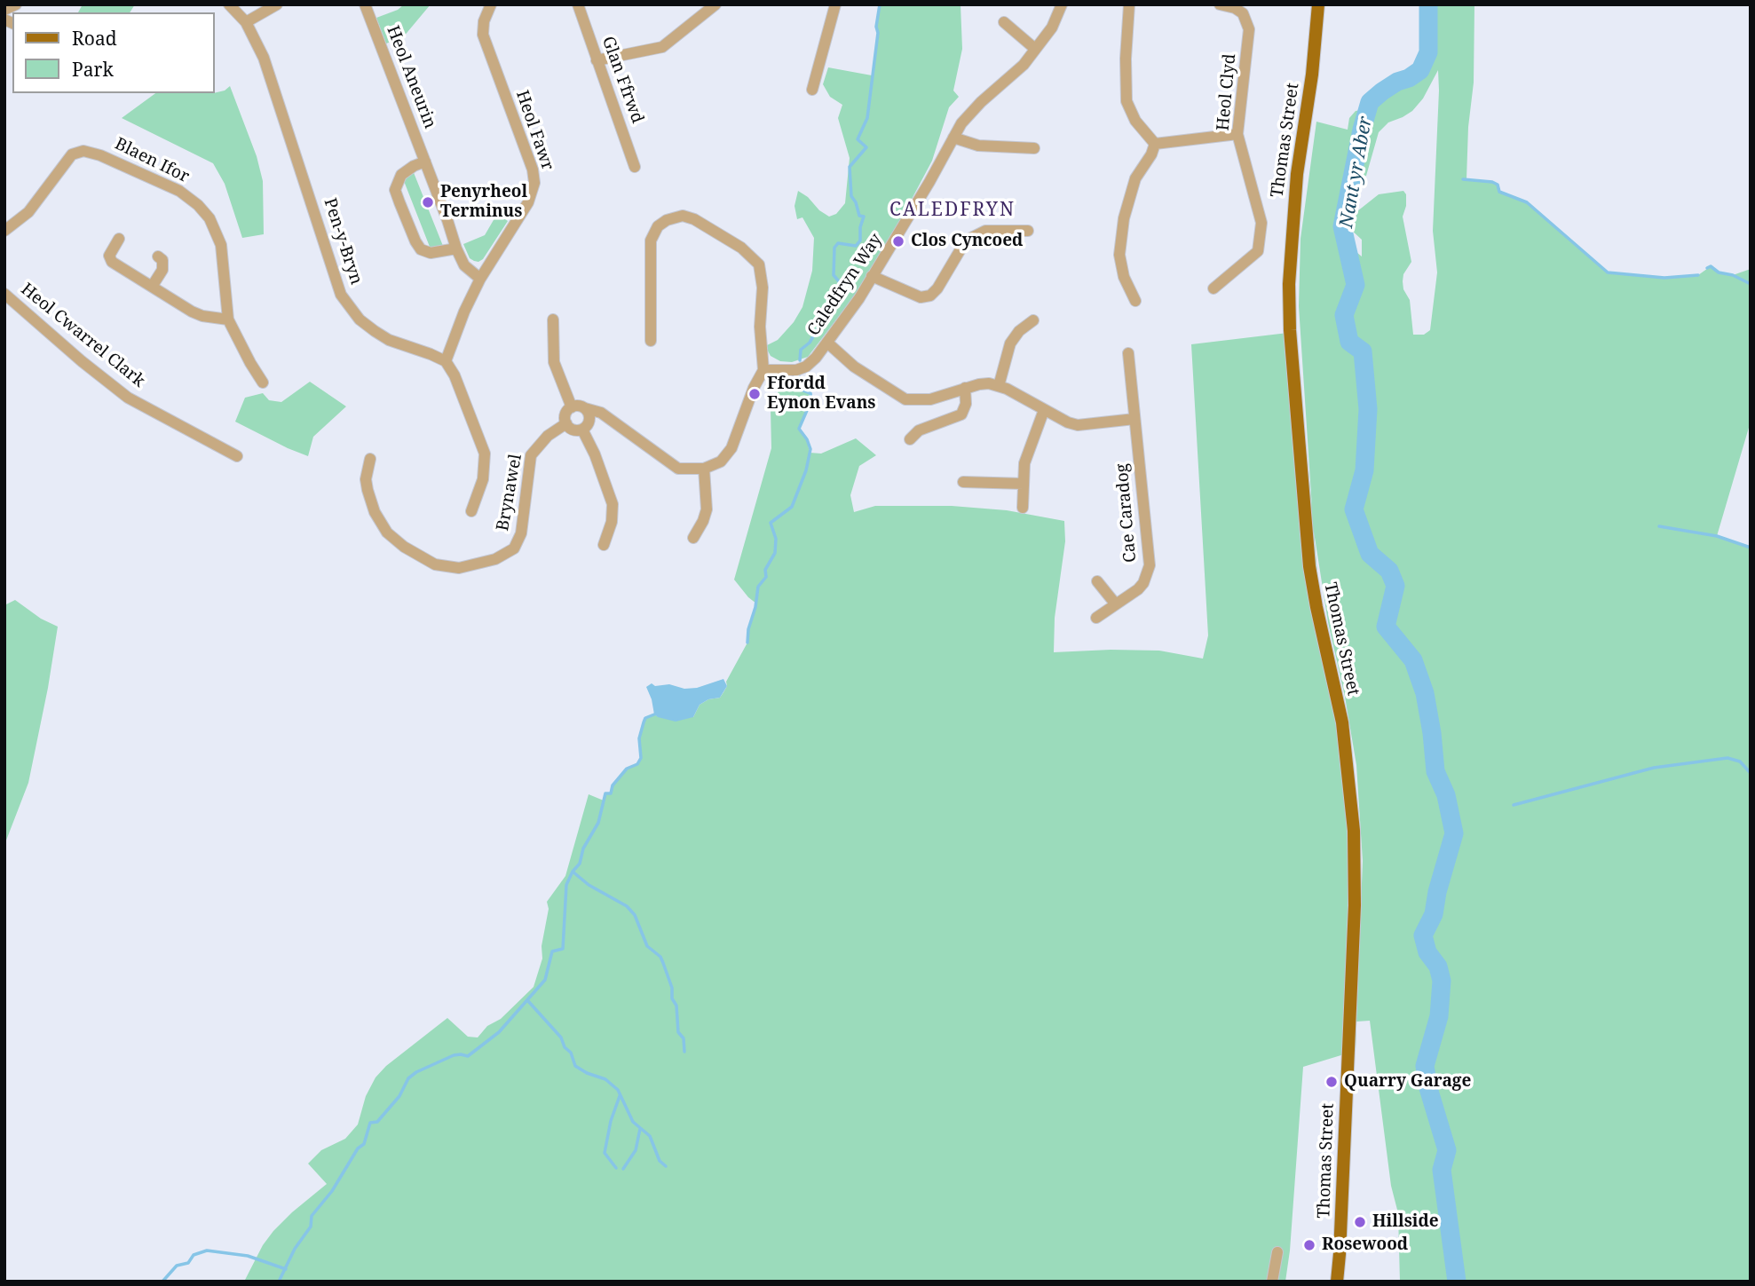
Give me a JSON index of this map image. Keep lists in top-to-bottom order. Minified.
{"streets":{"main road":["Thomas Street"],"street":["Heol Aneurin","Glan Ffrwd","Heol Clyd","Heol Fawr","Blaen Ifor","Pen-y-Bryn","Caledfryn Way","Heol Cwarrel Clark","Brynawel","Cae Caradog"]},"crossings":[["Heol Aneurin","Heol Fawr"],["Heol Fawr","Pen-y-Bryn"]],"districts":["CALEDFRYN"],"water":["Nant yr Aber"],"places":["Penyrheol Terminus","Clos Cyncoed","Ffordd Eynon Evans","Quarry Garage","Hillside","Rosewood"],"legend":["Road","Park"]}
